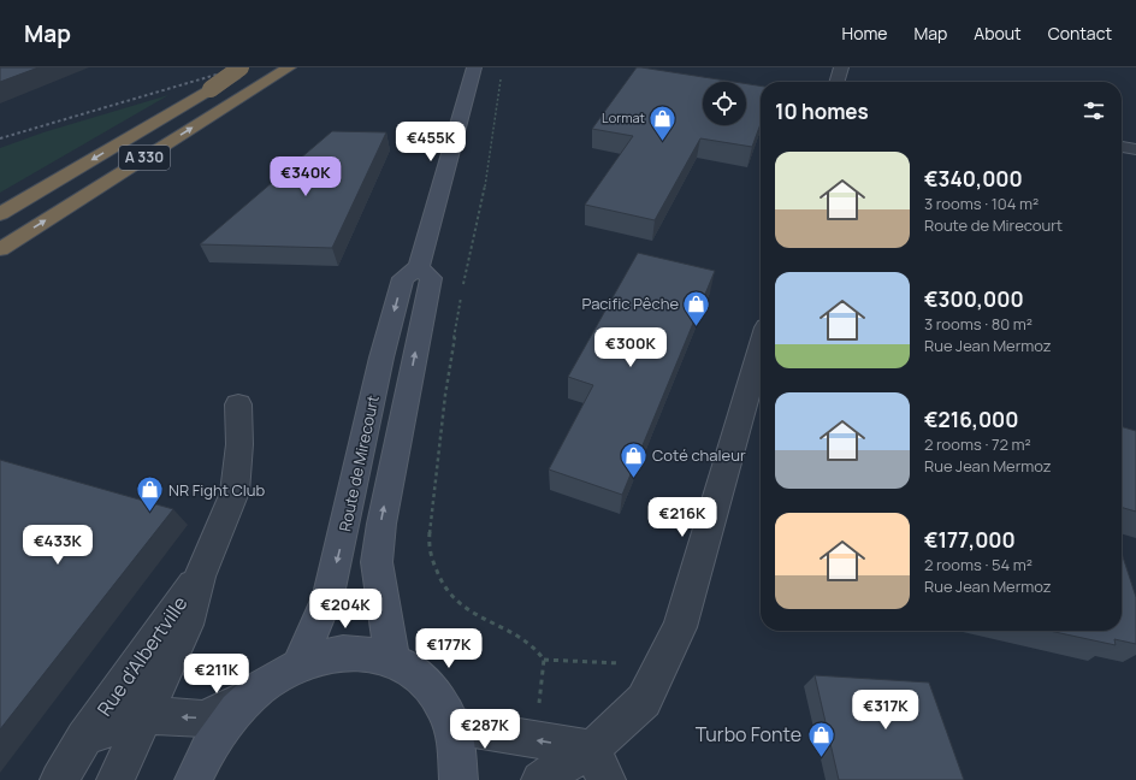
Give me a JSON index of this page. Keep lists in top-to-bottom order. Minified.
{"streets":{"highway":["A 330"],"main road":["Route de Mirecourt"],"street":["Rue d'Albertville"]},"places":{"shop":["Lormat","Pacific Pêche","Coté chaleur","NR Fight Club","Turbo Fonte"]},"page":{"header":"Map","nav":["Home","Map","About","Contact"],"heading":"10 homes","price":["€455K","€340K","€300K","€216K","€433K","€204K","€177K","€211K","€317K","€287K"],"list":[{"name":"€340,000","note":"3 rooms · 104 m² · Route de Mirecourt"},{"name":"€300,000","note":"3 rooms · 80 m² · Rue Jean Mermoz"},{"name":"€216,000","note":"2 rooms · 72 m² · Rue Jean Mermoz"},{"name":"€177,000","note":"2 rooms · 54 m² · Rue Jean Mermoz"}]}}
